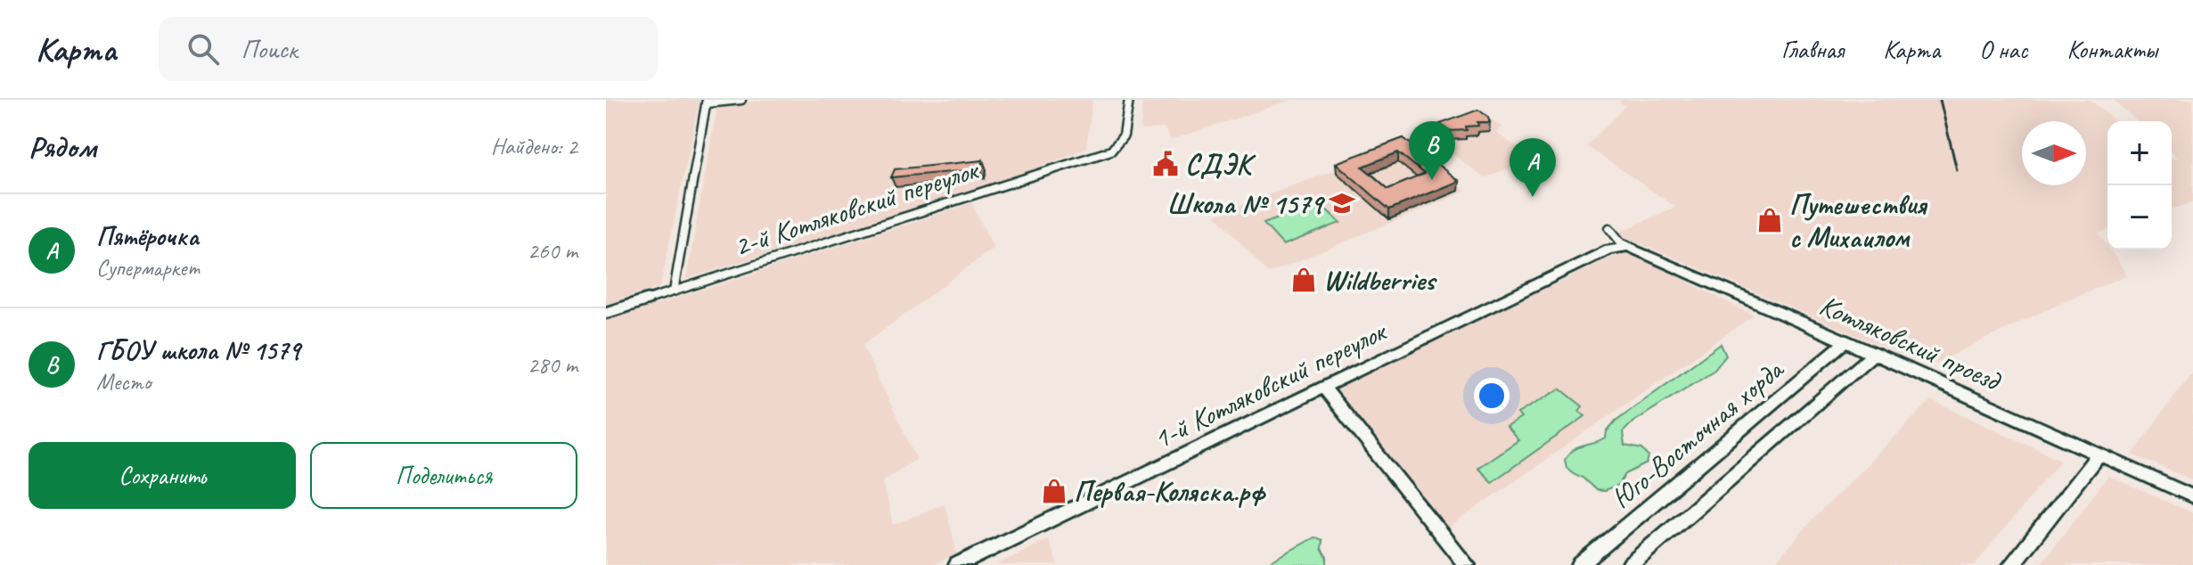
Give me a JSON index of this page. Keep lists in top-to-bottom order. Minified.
{"streets":{"main road":["Котляковский проезд","1-й Котляковский переулок","Юго-Восточная хорда"],"street":["2-й Котляковский переулок"]},"crossings":[["Котляковский проезд","1-й Котляковский переулок"],["Котляковский проезд","Юго-Восточная хорда"]],"places":{"public building":["СДЭК"],"school or university":["Школа № 1579"],"shop":["Путешествия с Михаилом","Wildberries","Первая-Коляска.рф"]},"north":"right","page":{"header":"Карта","search":"Поиск","nav":["Главная","Карта","О нас","Контакты"],"heading":["Рядом","Найдено: 2"],"map_buttons":["+","−"],"pins":["B","A"],"list":[{"mark":"A","name":"Пятёрочка","note":"Супермаркет","value":"260 m"},{"mark":"B","name":"ГБОУ школа № 1579","note":"Место","value":"280 m"}],"buttons":["Сохранить","Поделиться"]}}
